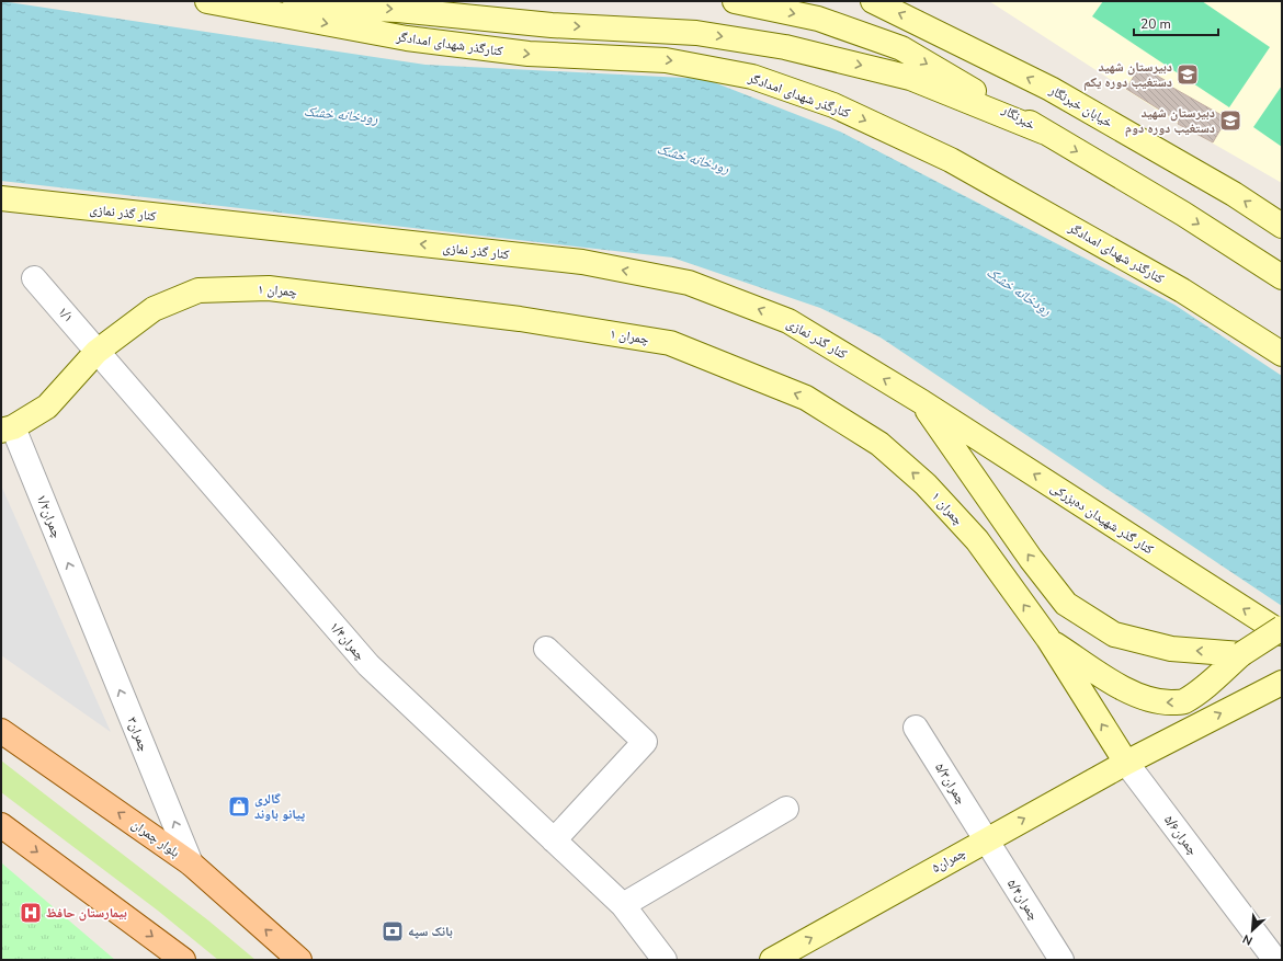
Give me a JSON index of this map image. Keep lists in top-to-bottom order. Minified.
{"streets":{"main road":["کنارگذر شهدای امدادگر","خیابان خبرنگار","خبرنگار","کنار گذر نمازی","چمران ۱","کنار گذر شهیدان ده‌بزرکی","بلوار چمران","چمران۵"],"street":["۱/۱","چمران۱/۲","چمران۱/۴","چمران۳","چمران۵/۳","چمران۵/۶","چمران۵/۴"]},"crossings":[["کنار گذر نمازی","کنار گذر شهیدان ده‌بزرکی"],["چمران ۱","۱/۱"],["چمران ۱","چمران۱/۲"],["چمران ۱","چمران۱/۴"],["چمران ۱","چمران۵/۶"],["چمران ۱","چمران۵"],["۱/۱","چمران۱/۴"],["چمران۱/۲","چمران۳"],["چمران۳","بلوار چمران"],["چمران۵/۳","چمران۵"],["چمران۵/۳","چمران۵/۴"],["چمران۵/۶","چمران۵"],["چمران۵","چمران۵/۴"]],"one_way":["کنار گذر نمازی","چمران ۱","چمران۱/۲","چمران۳","چمران۵"],"water":["رودخانه خشک"],"places":{"school or university":["دبیرستان شهید دستغیب دوره یکم","دبیرستان شهید دستغیب دوره دوم"],"shop":["گالری پیانو باوند"],"hospital":["بیمارستان حافظ"],"bank":["بانک سپه"]},"scale_bar":"20 m","north":"bottom left"}
